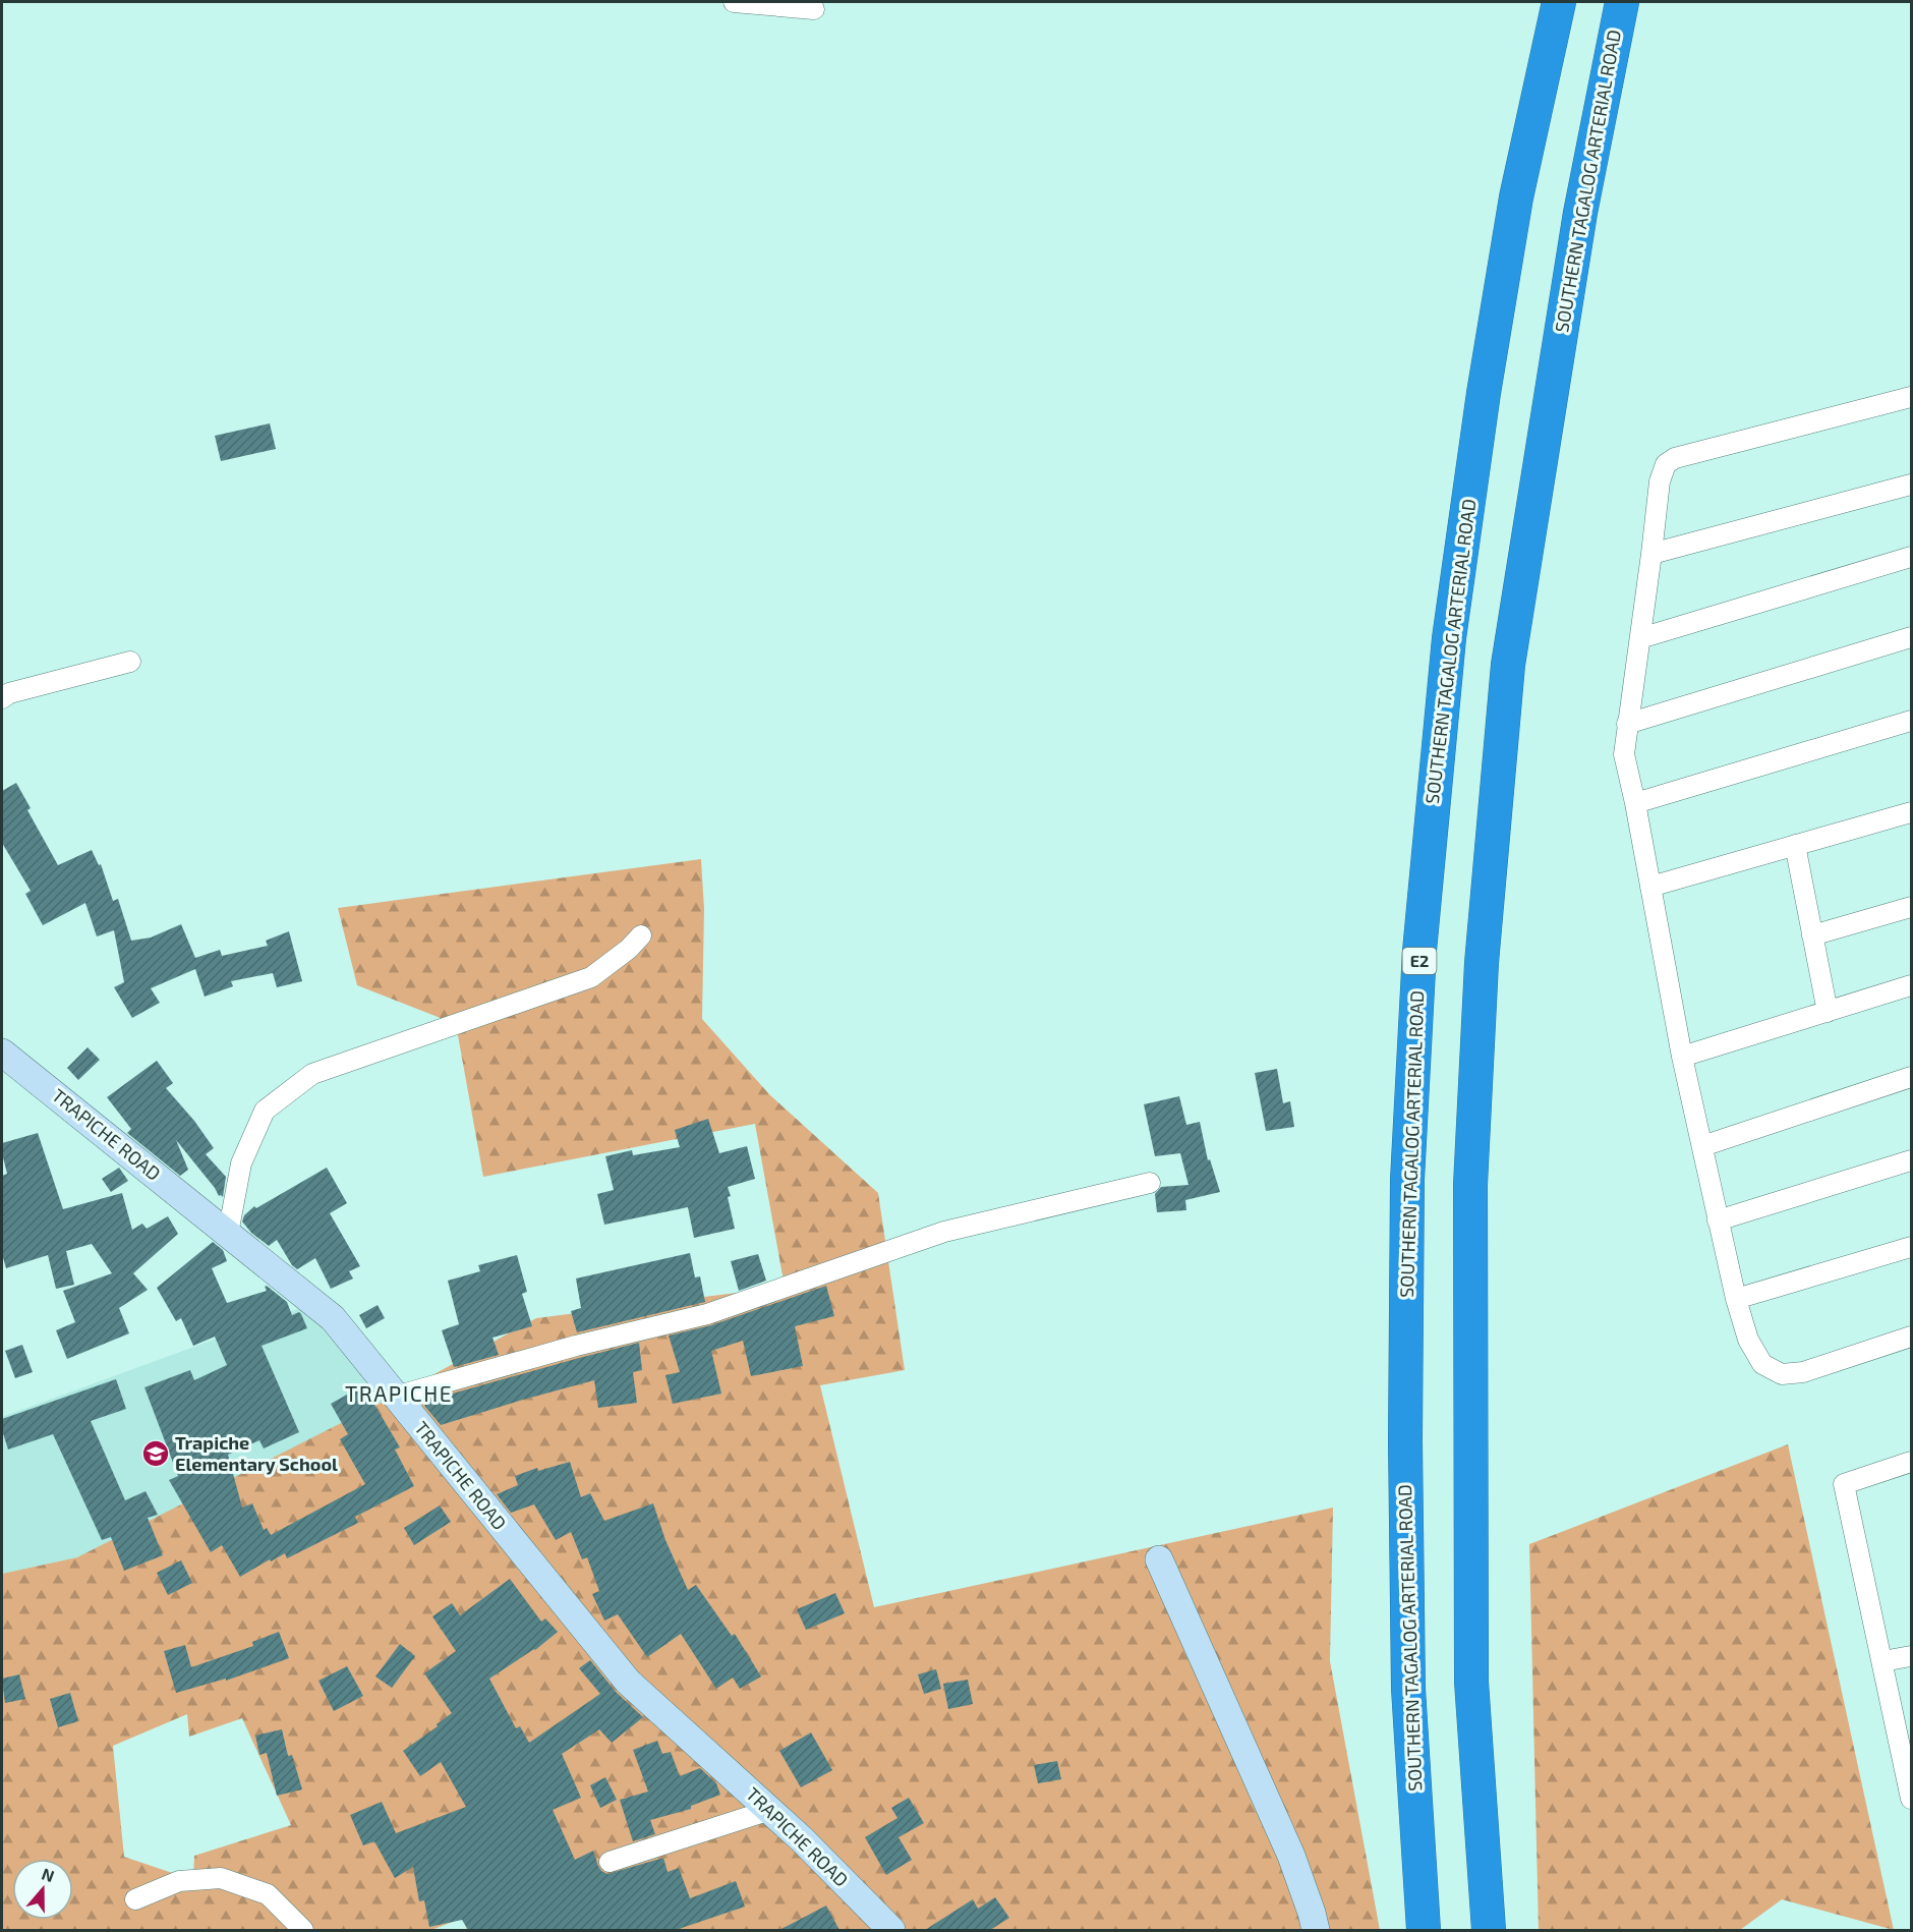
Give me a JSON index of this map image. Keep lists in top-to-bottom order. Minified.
{"streets":{"highway":["SOUTHERN TAGALOG ARTERIAL ROAD","E2"],"street":["TRAPICHE ROAD"]},"districts":["TRAPICHE"],"places":{"school or university":["Trapiche Elementary School"]},"north":"top"}
